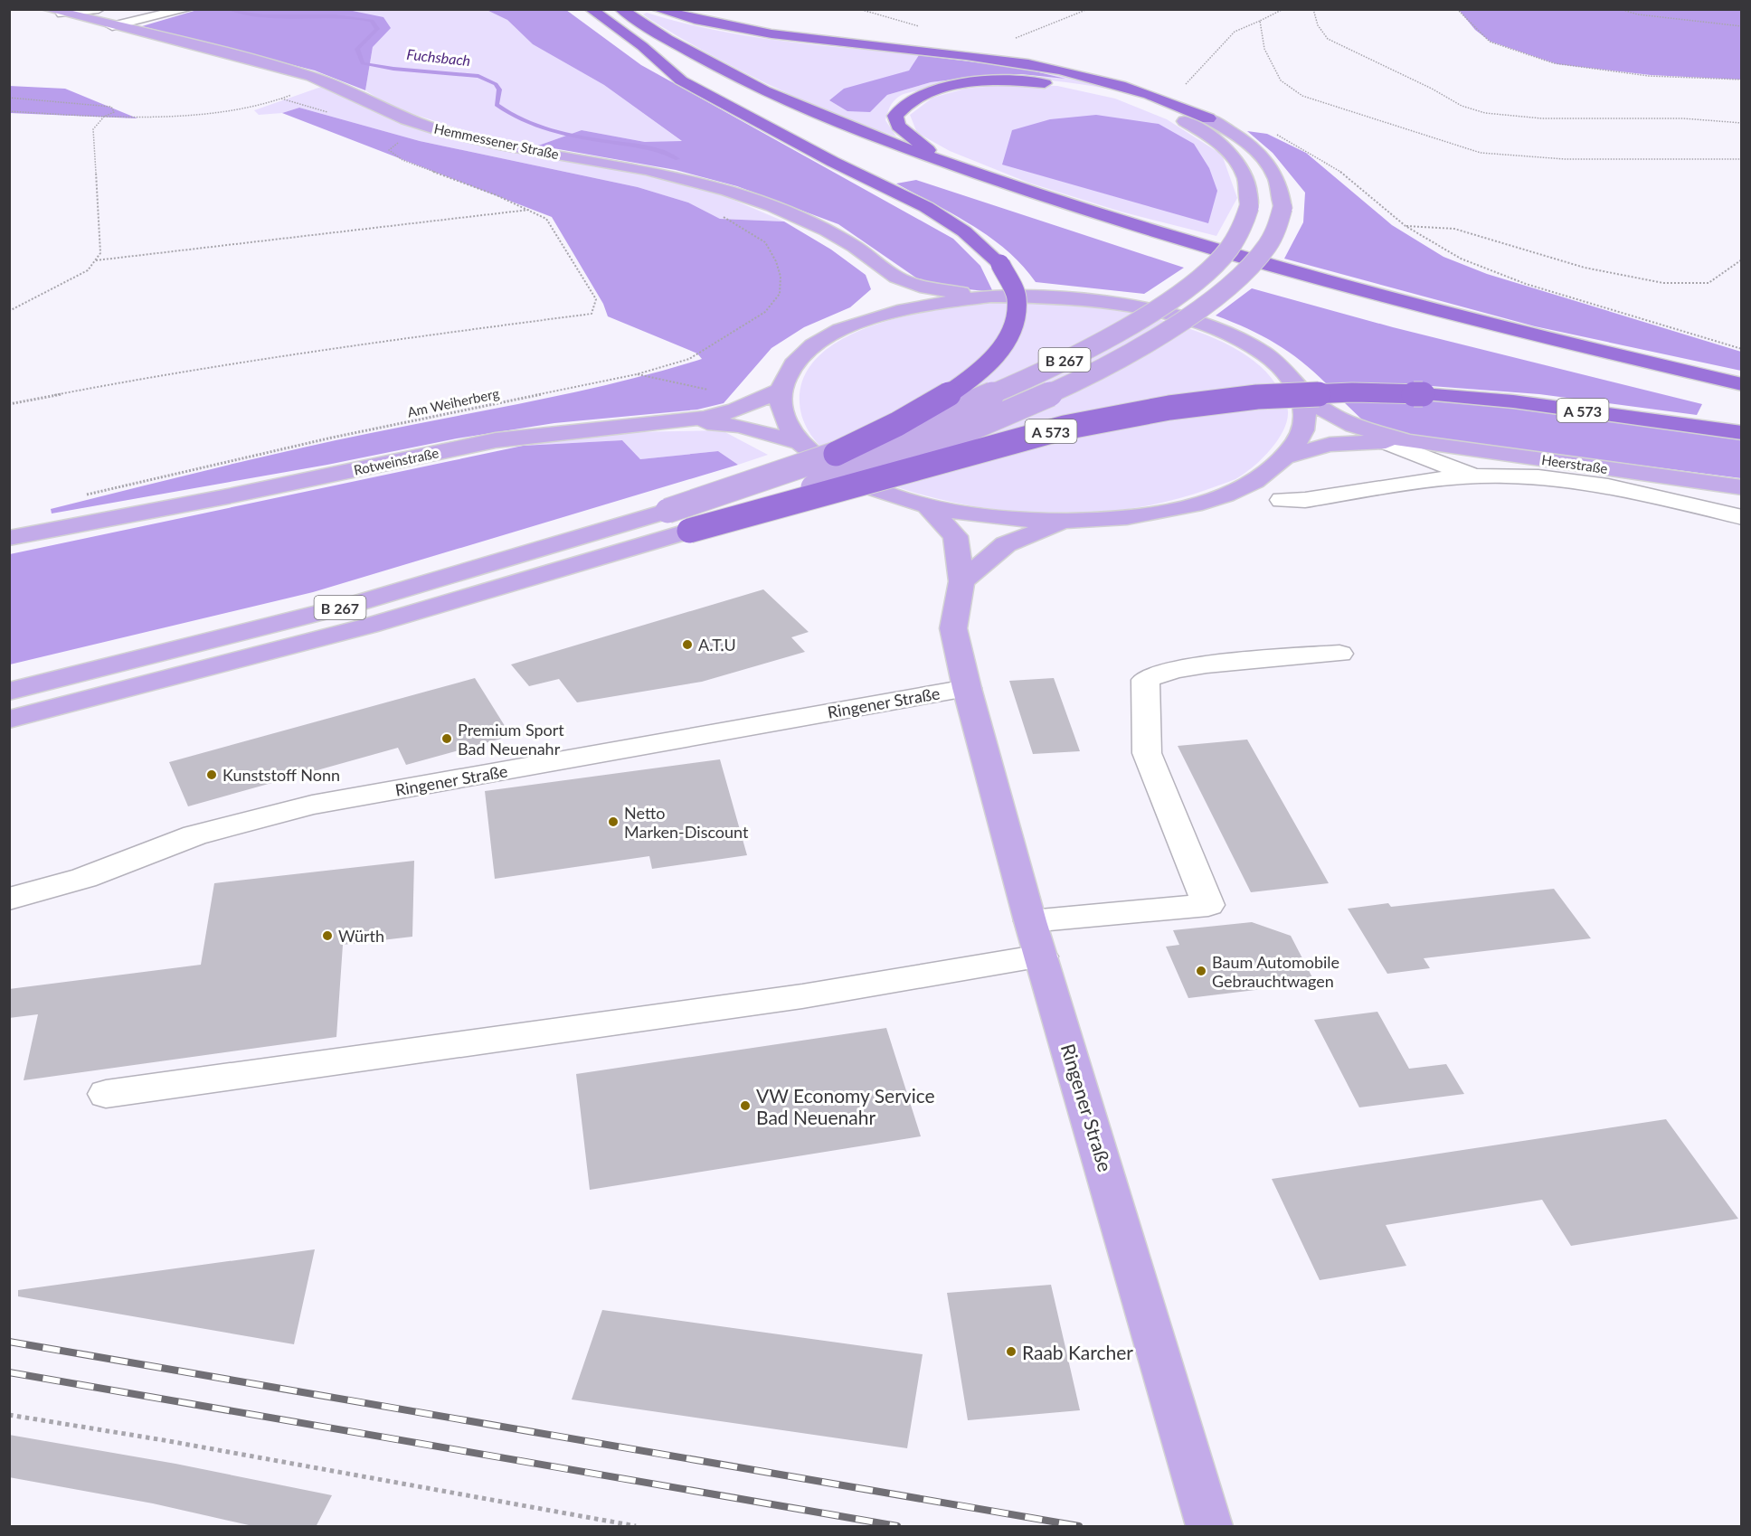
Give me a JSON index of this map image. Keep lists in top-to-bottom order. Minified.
{"streets":{"highway":["A 573"],"main road":["Hemmessener Straße","B 267","Rotweinstraße","Heerstraße","Ringener Straße"],"path":["Am Weiherberg"]},"crossings":[["Hemmessener Straße","Heerstraße"],["B 267","A 573"]],"water":["Fuchsbach"],"places":["A.T.U","Premium Sport Bad Neuenahr","Kunststoff Nonn","Netto Marken-Discount","Würth","Baum Automobile Gebrauchtwagen","VW Economy Service Bad Neuenahr","Raab Karcher"]}
